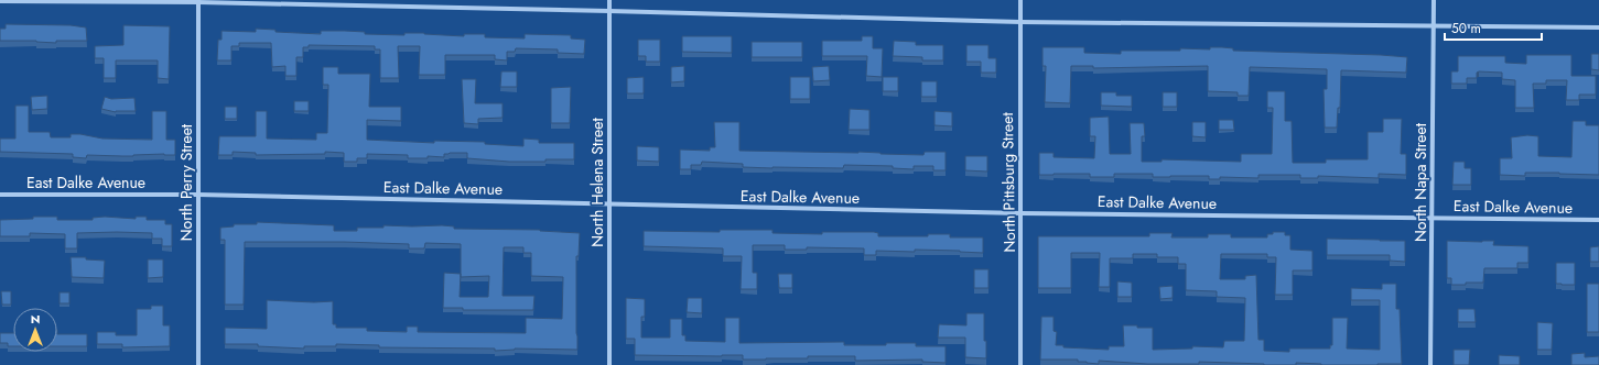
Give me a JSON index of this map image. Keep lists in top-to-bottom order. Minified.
{"streets":{"street":["East Dalke Avenue","North Perry Street","North Helena Street","North Pittsburg Street","North Napa Street"]},"crossings":[["East Dalke Avenue","North Perry Street"],["East Dalke Avenue","North Helena Street"],["East Dalke Avenue","North Pittsburg Street"],["East Dalke Avenue","North Napa Street"]],"scale_bar":"50 m","north":"top"}
